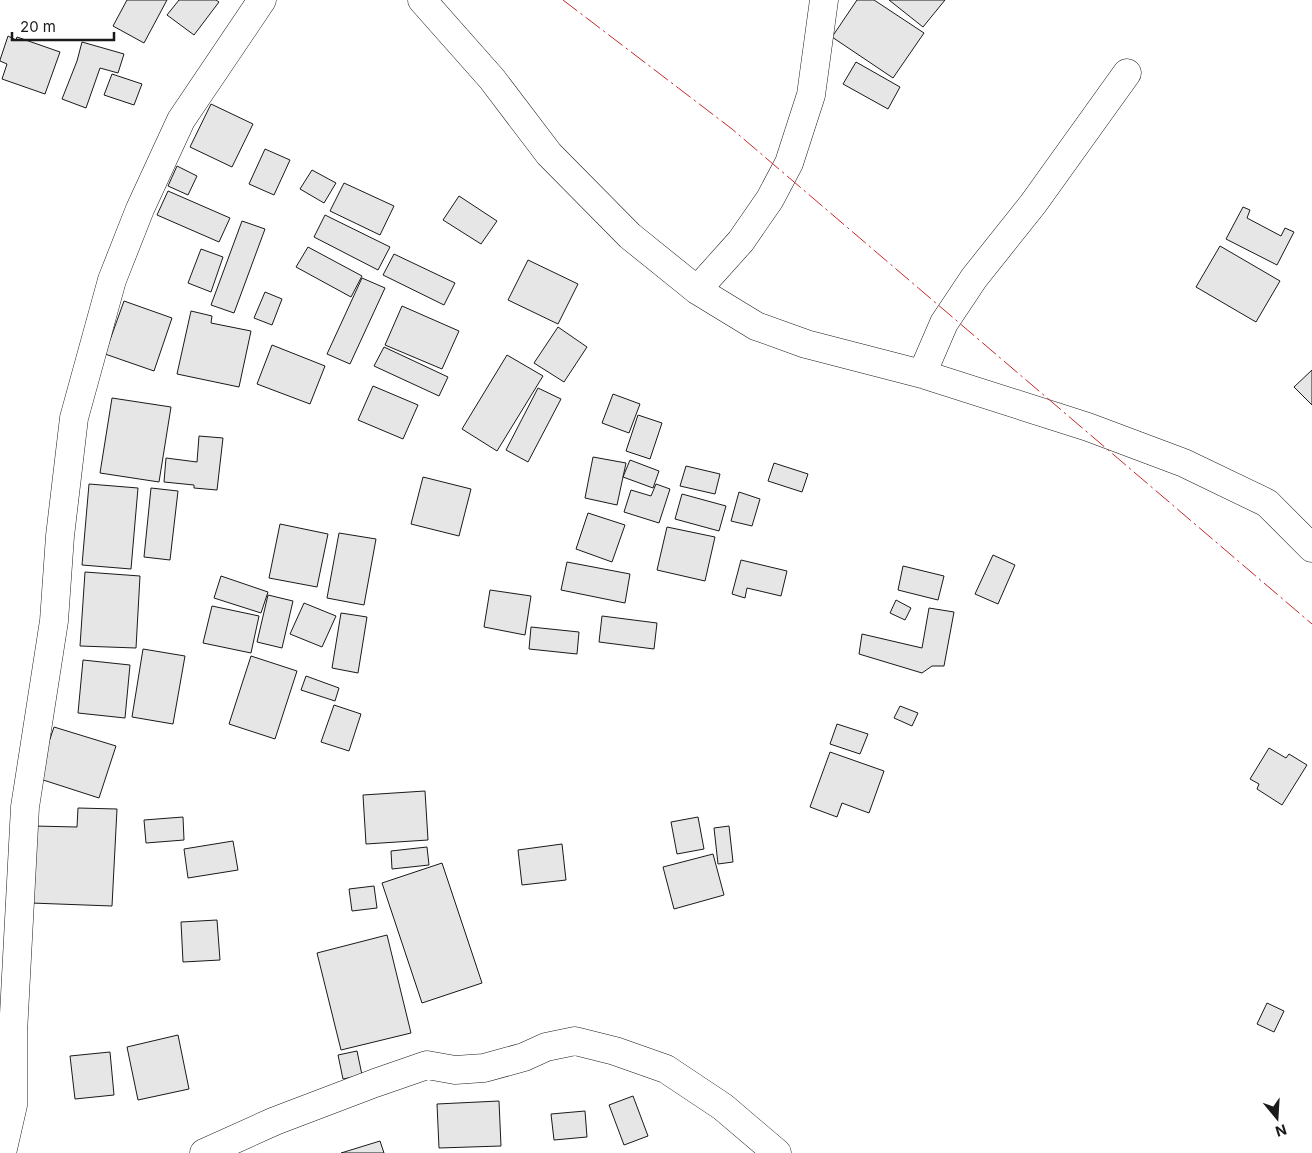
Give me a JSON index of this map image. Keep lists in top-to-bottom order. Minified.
{"scale_bar":"20 m","north":"bottom"}
